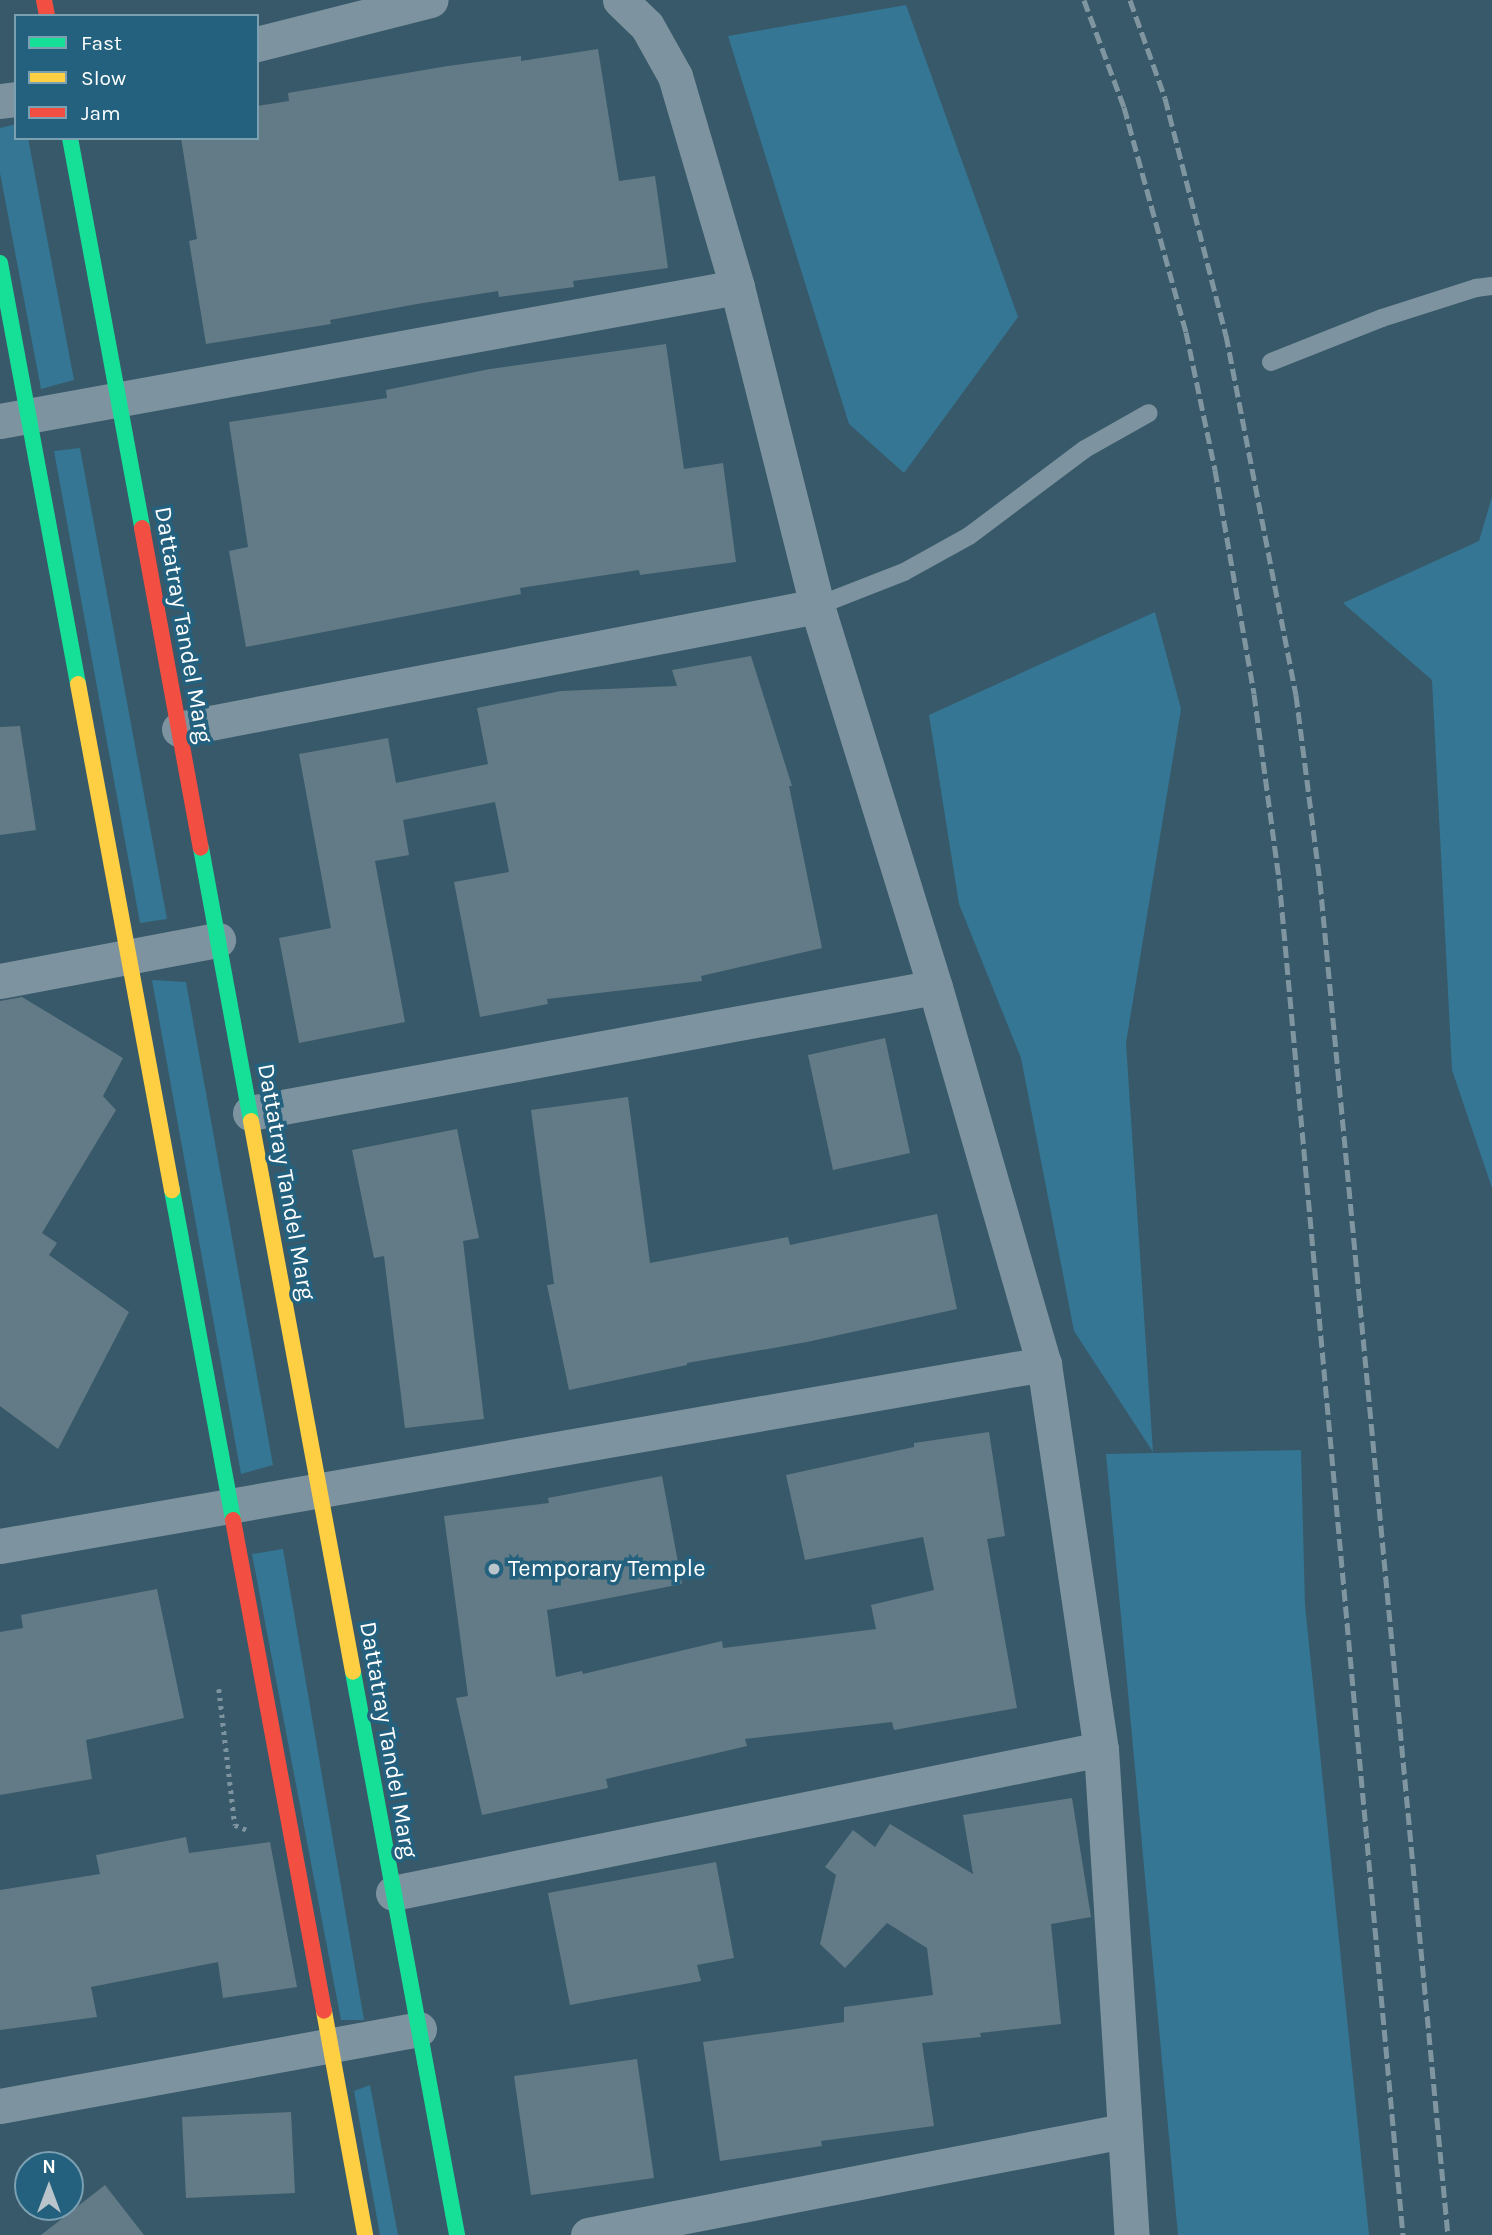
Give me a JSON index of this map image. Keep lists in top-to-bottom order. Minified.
{"streets":{"main road":["Dattatray Tandel Marg"]},"places":["Temporary Temple"],"legend":["Fast","Slow","Jam"],"north":"top"}
